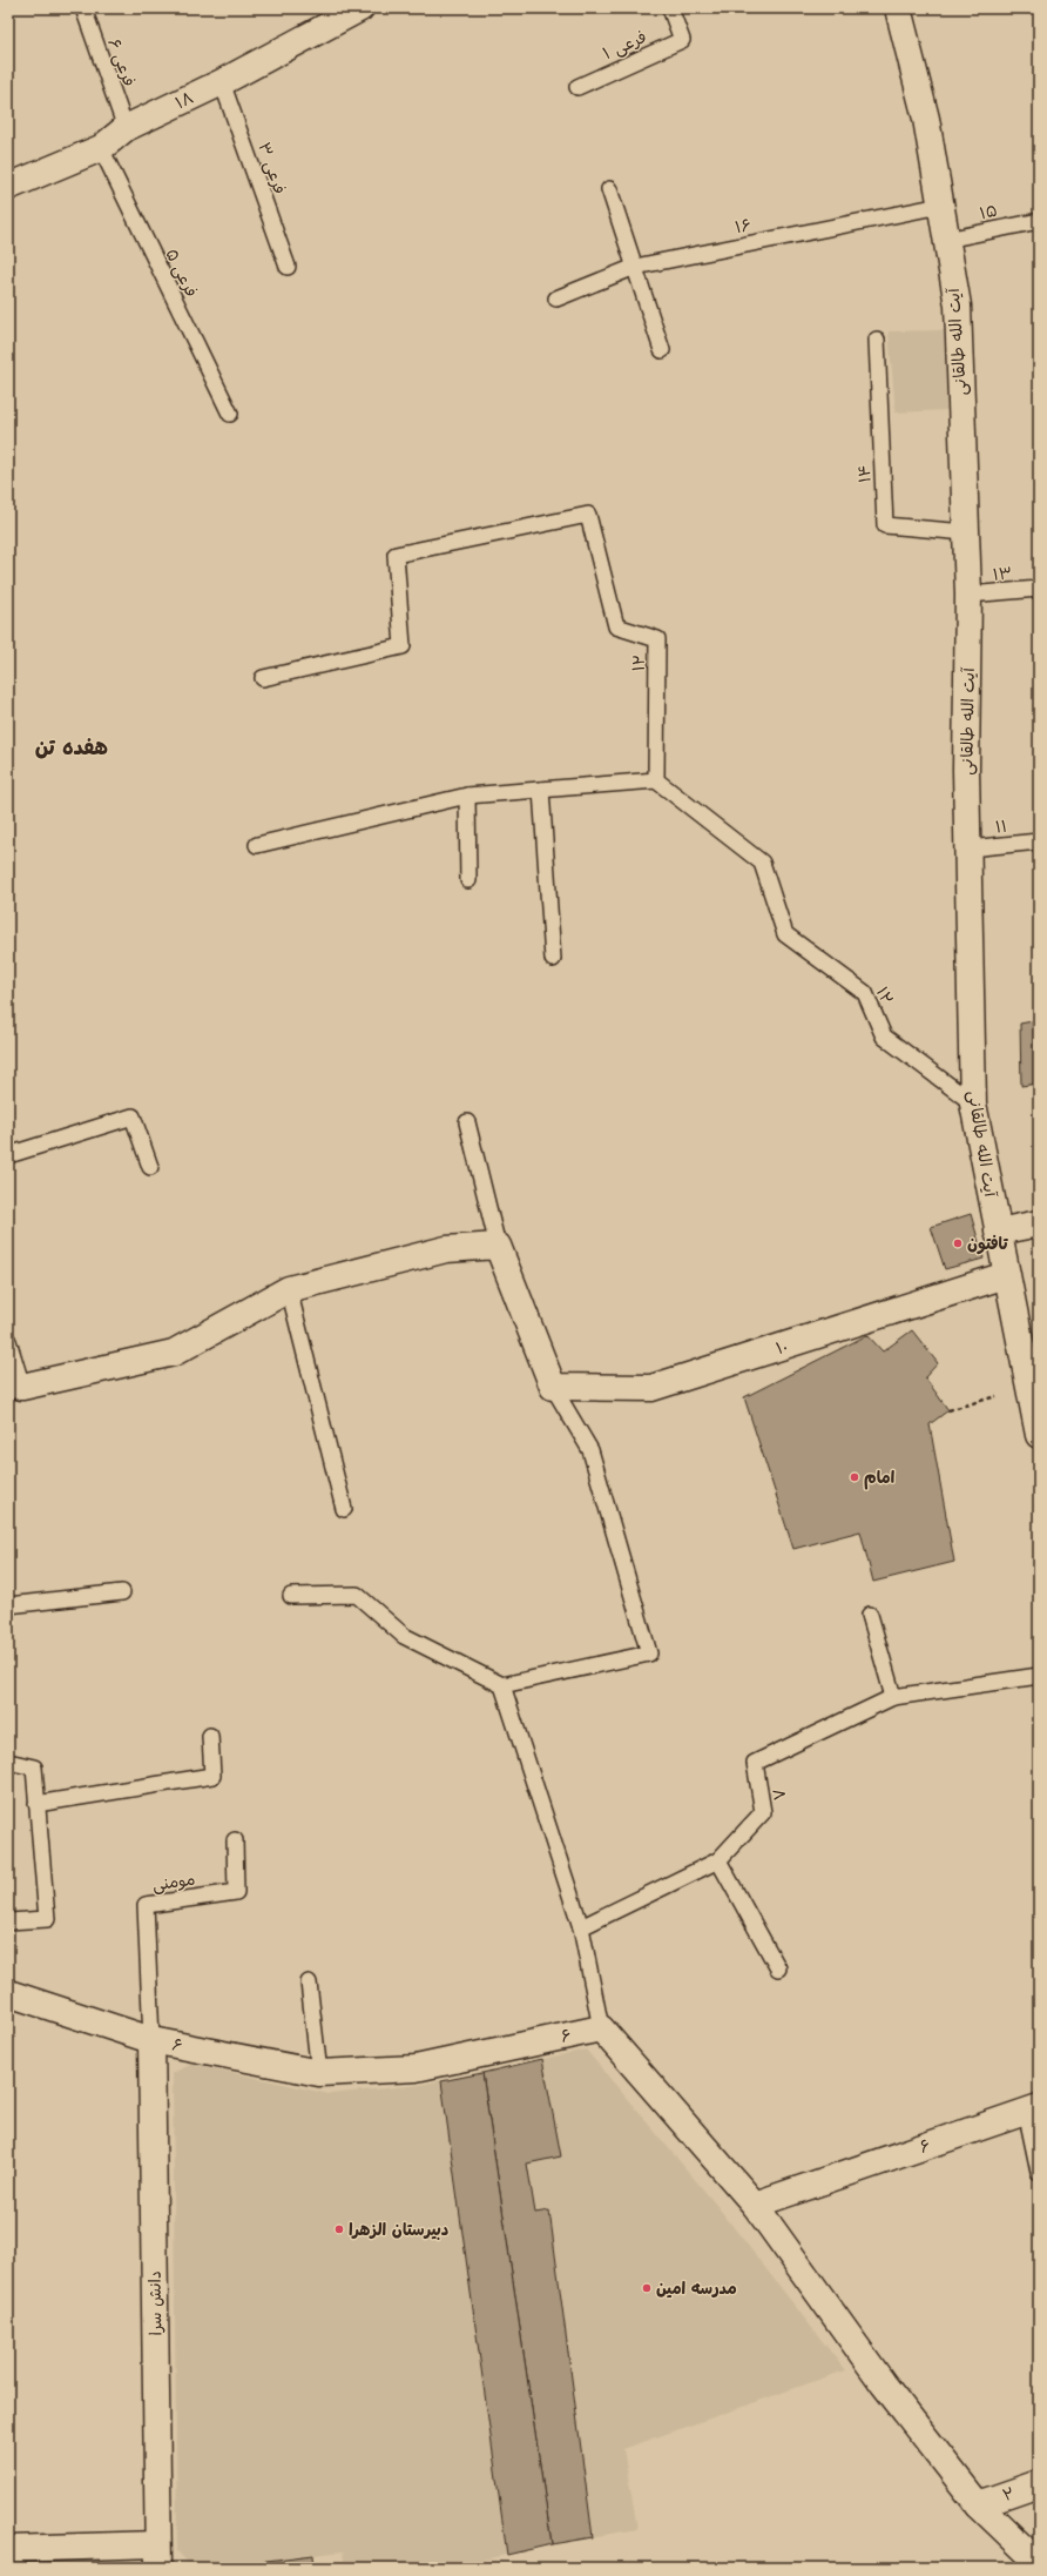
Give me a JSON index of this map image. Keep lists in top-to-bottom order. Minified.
{"streets":{"street":["۱۸","آیت الله طالقانی","۱۰","۶","دانش سرا","۲"],"lane":["فرعی ۱","فرعی ۶","فرعی ۳","۱۵","۱۶","فرعی ۵","۱۴","۱۳","۱۲","۱۱","۸","مومنی"]},"crossings":[["فرعی ۶","۱۸"],["۱۸","فرعی ۳"],["۱۸","فرعی ۵"],["۱۵","آیت الله طالقانی"],["۱۶","آیت الله طالقانی"],["آیت الله طالقانی","۱۴"],["آیت الله طالقانی","۱۳"],["آیت الله طالقانی","۱۲"],["آیت الله طالقانی","۱۱"],["آیت الله طالقانی","۱۰"],["مومنی","۶"],["مومنی","دانش سرا"],["۶","دانش سرا"]],"districts":["هفده تن"],"places":["تافتون","امام","دبیرستان الزهرا","مدرسه امین"]}
